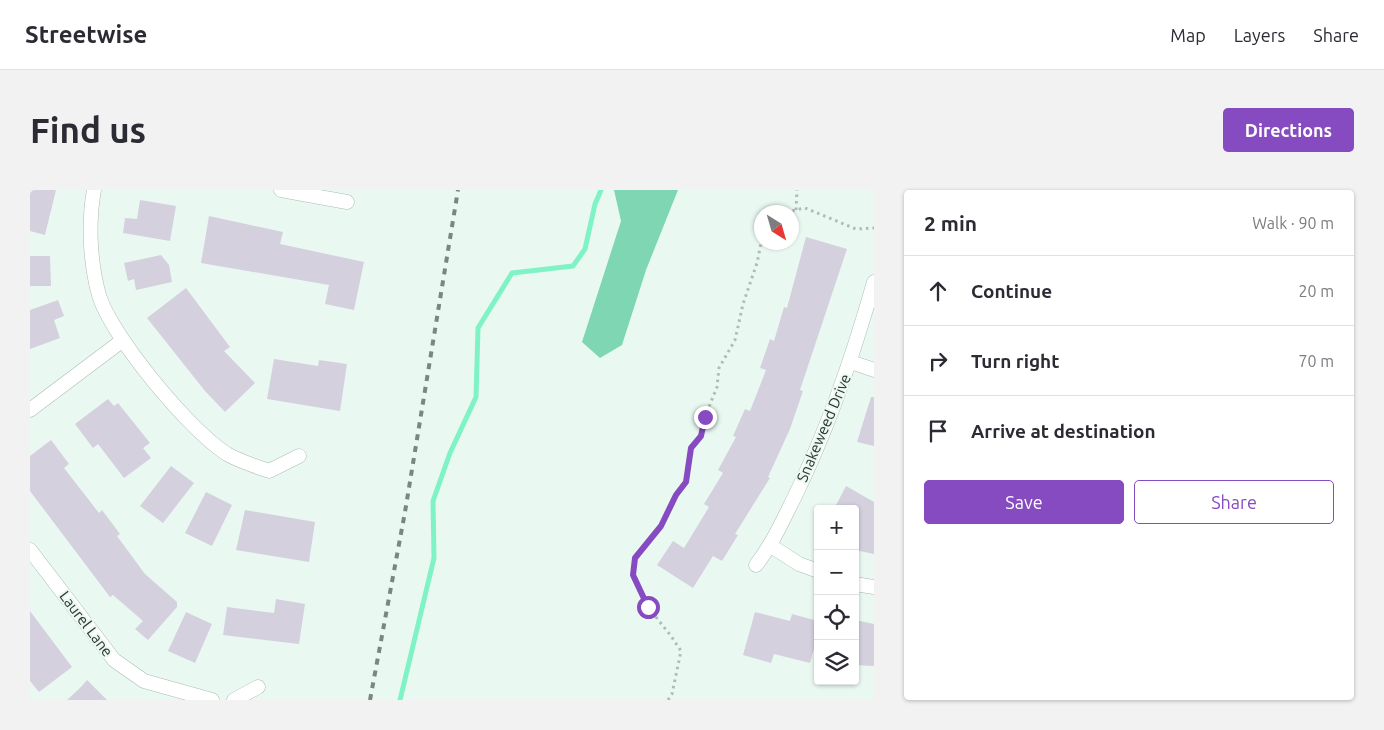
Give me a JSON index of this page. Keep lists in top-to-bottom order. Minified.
{"streets":{"street":["Snakeweed Drive","Laurel Lane"]},"north":"bottom right","page":{"header":"Streetwise","nav":["Map","Layers","Share"],"buttons":["Directions",["Save","Share"]],"title":"Find us","heading":["2 min","Walk · 90 m"],"list":[["Continue","20 m"],["Turn right","70 m"],"Arrive at destination"],"map_buttons":["+","−"]}}
